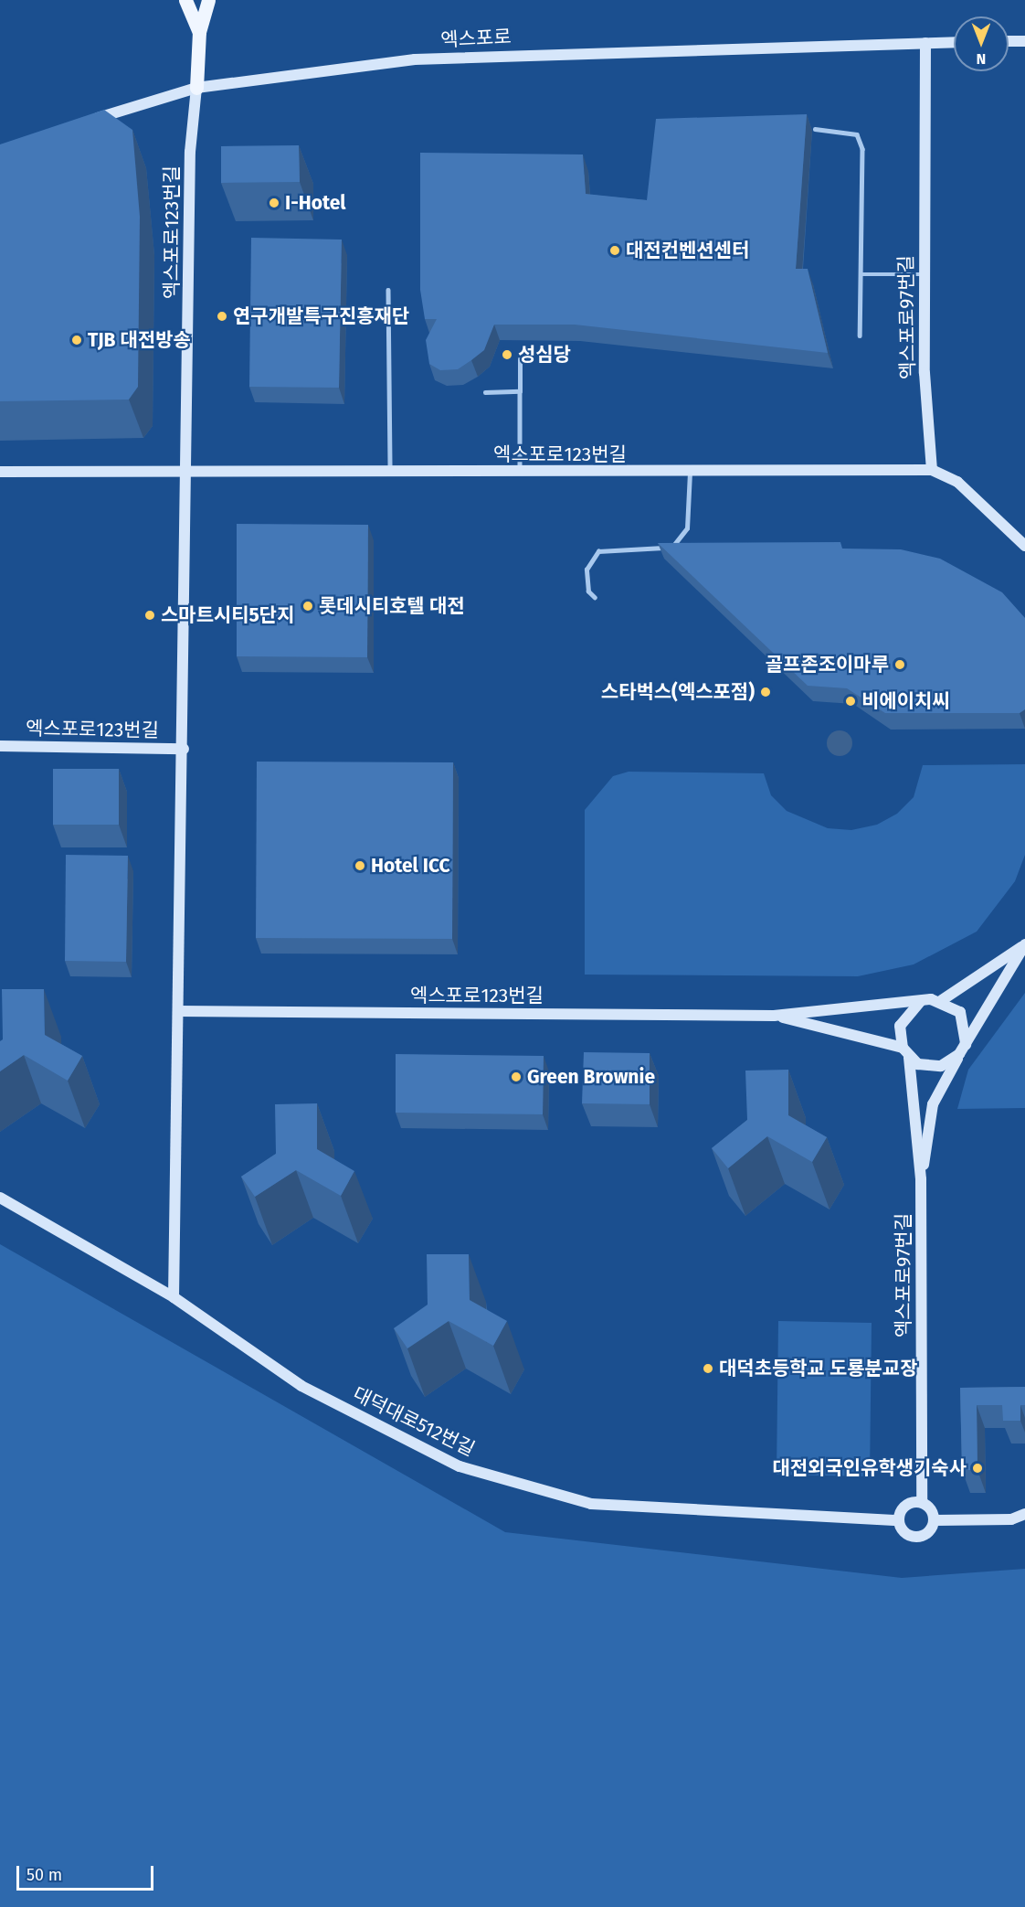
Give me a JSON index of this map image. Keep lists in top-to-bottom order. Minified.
{"streets":{"street":["엑스포로","엑스포로123번길","엑스포로97번길","대덕대로512번길"]},"crossings":[["엑스포로","엑스포로123번길"],["엑스포로","엑스포로97번길"],["엑스포로123번길","엑스포로97번길"],["엑스포로123번길","대덕대로512번길"],["엑스포로97번길","대덕대로512번길"]],"places":["I-Hotel","대전컨벤션센터","연구개발특구진흥재단","TJB 대전방송","성심당","롯데시티호텔 대전","스마트시티5단지","골프존조이마루","스타벅스(엑스포점)","비에이치씨","Hotel ICC","Green Brownie","대덕초등학교 도룡분교장","대전외국인유학생기숙사"],"scale_bar":"50 m","north":"bottom"}
